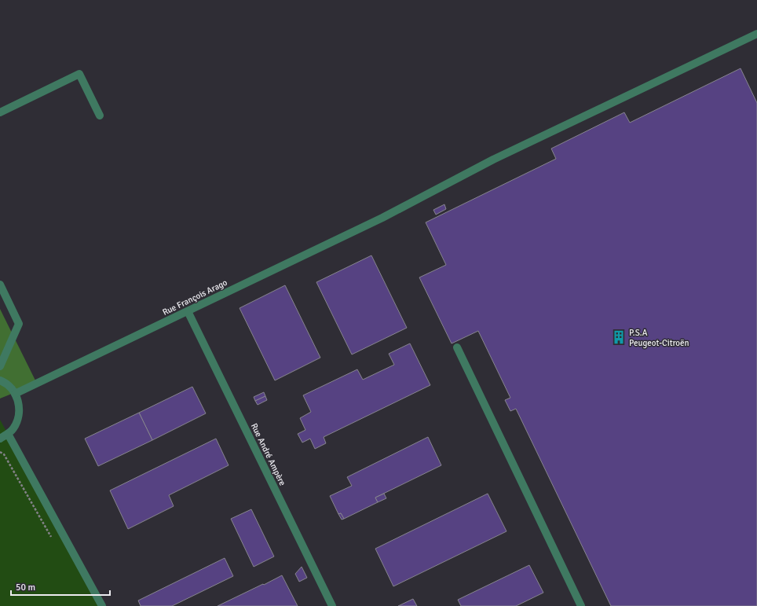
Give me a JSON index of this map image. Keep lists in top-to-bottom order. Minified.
{"streets":{"street":["Rue François Arago","Rue André Ampère"]},"crossings":[["Rue François Arago","Rue André Ampère"]],"places":{"building":["P.S.A Peugeot-Citroën"]},"scale_bar":"50 m"}
